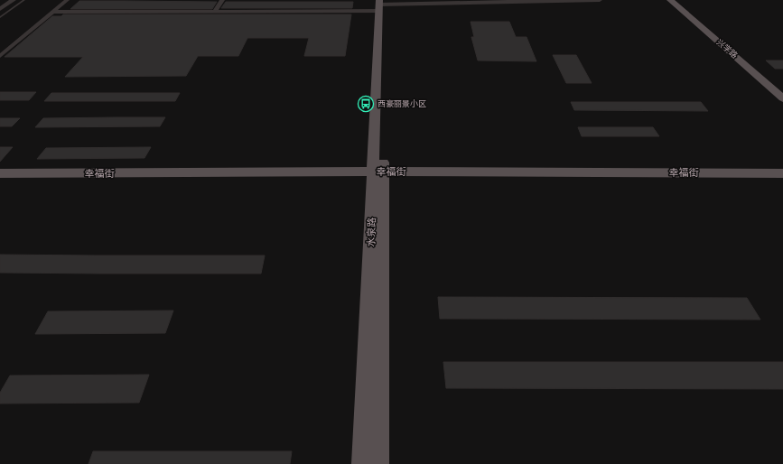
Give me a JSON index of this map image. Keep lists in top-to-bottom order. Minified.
{"streets":{"main road":["兴学路","幸福街","水泉路"]},"crossings":[["幸福街","水泉路"]],"places":{"bus stop":["西豪丽景小区"]}}
